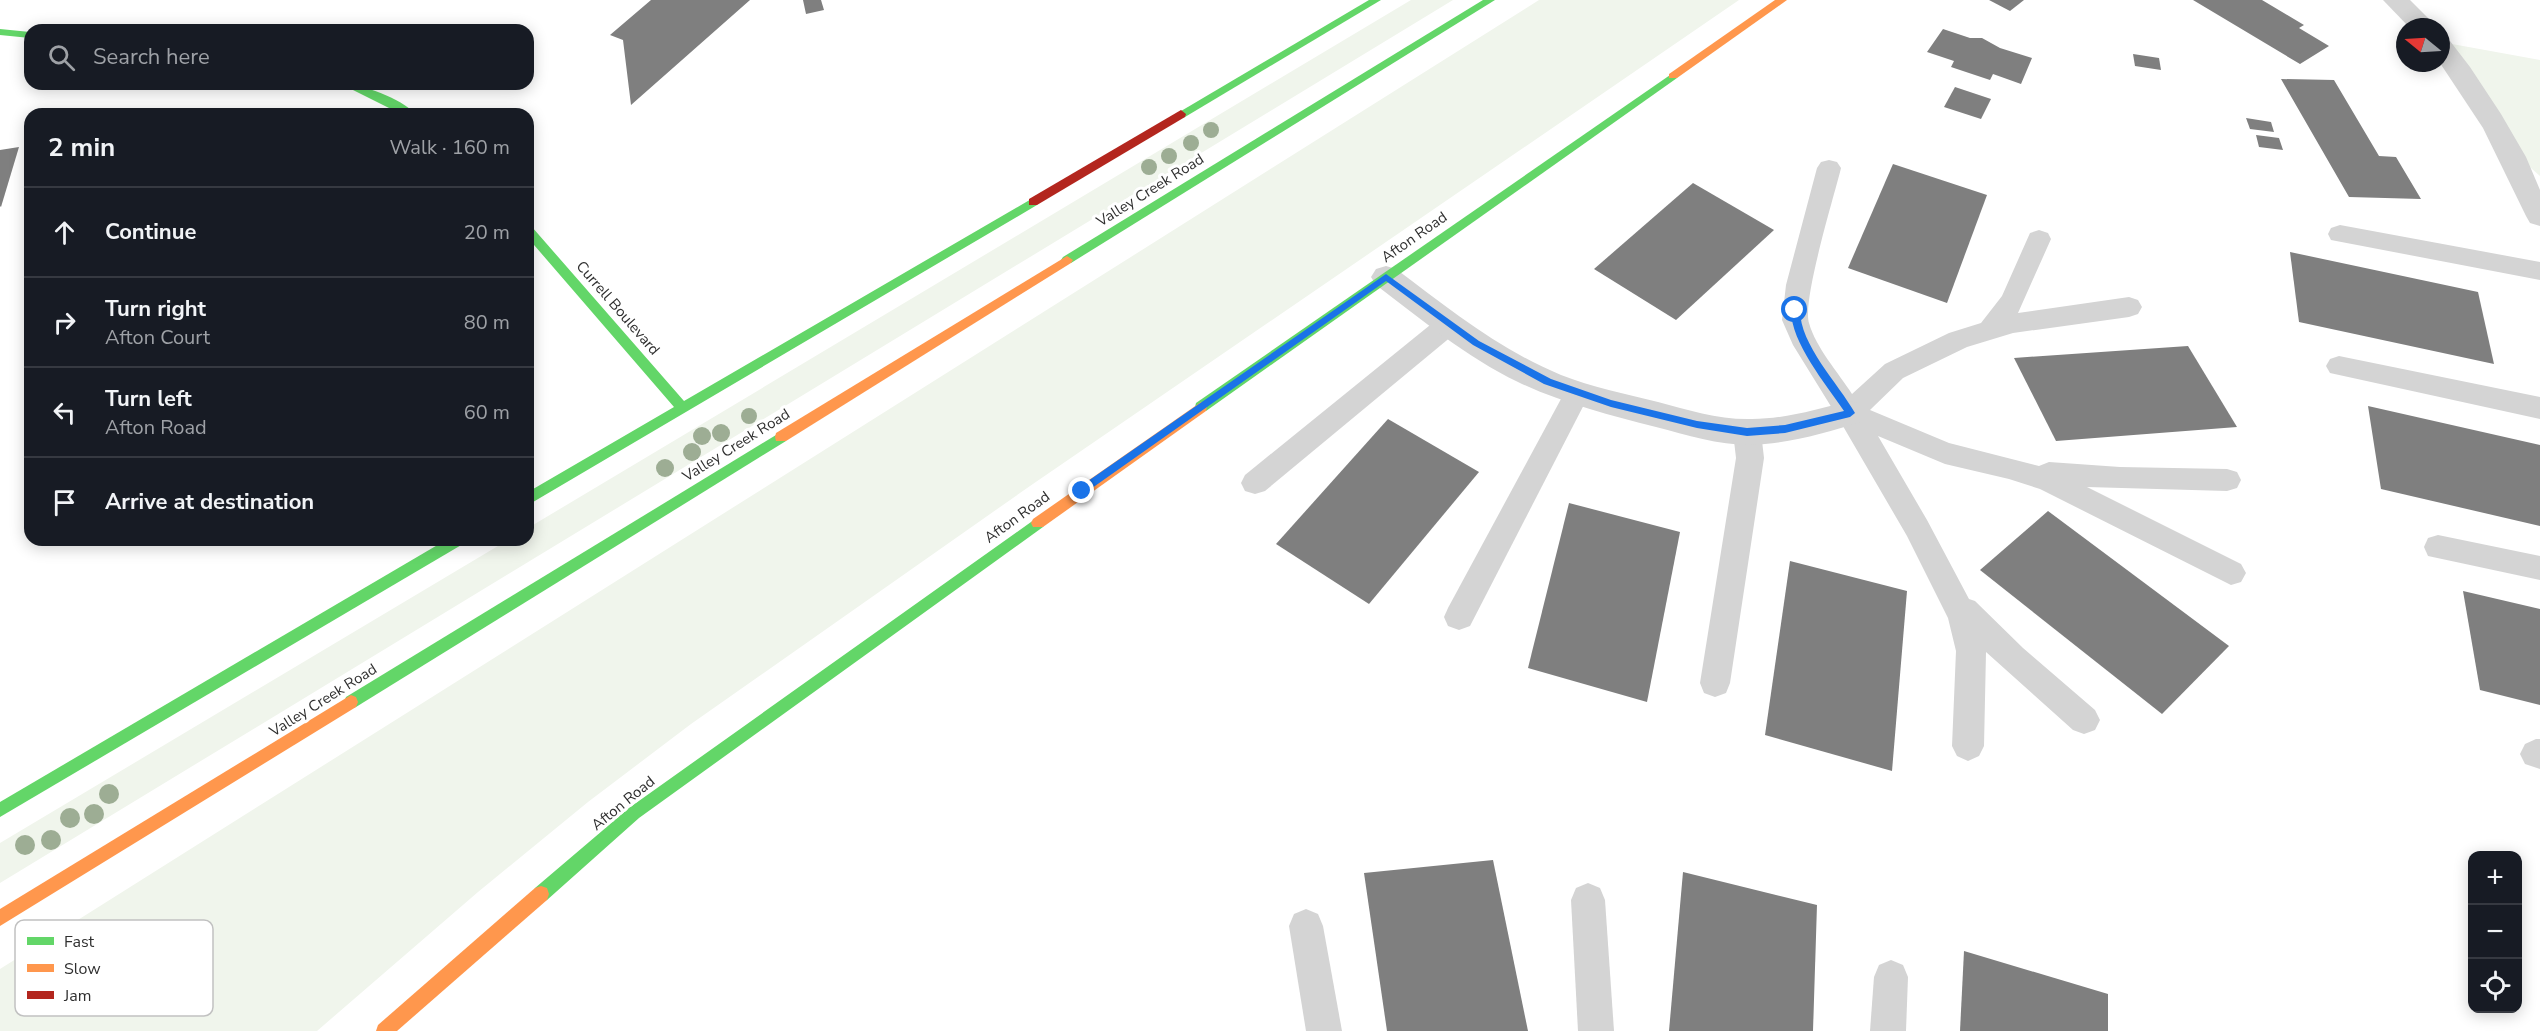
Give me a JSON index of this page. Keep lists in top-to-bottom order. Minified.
{"streets":{"main road":["Valley Creek Road","Afton Road","Currell Boulevard"]},"legend":["Fast","Slow","Jam"],"north":"left","page":{"search":"Search here","heading":["2 min","Walk · 160 m"],"list":[["Continue","20 m"],["Turn right","Afton Court","80 m"],["Turn left","Afton Road","60 m"],"Arrive at destination"],"map_buttons":["+","−"]}}
